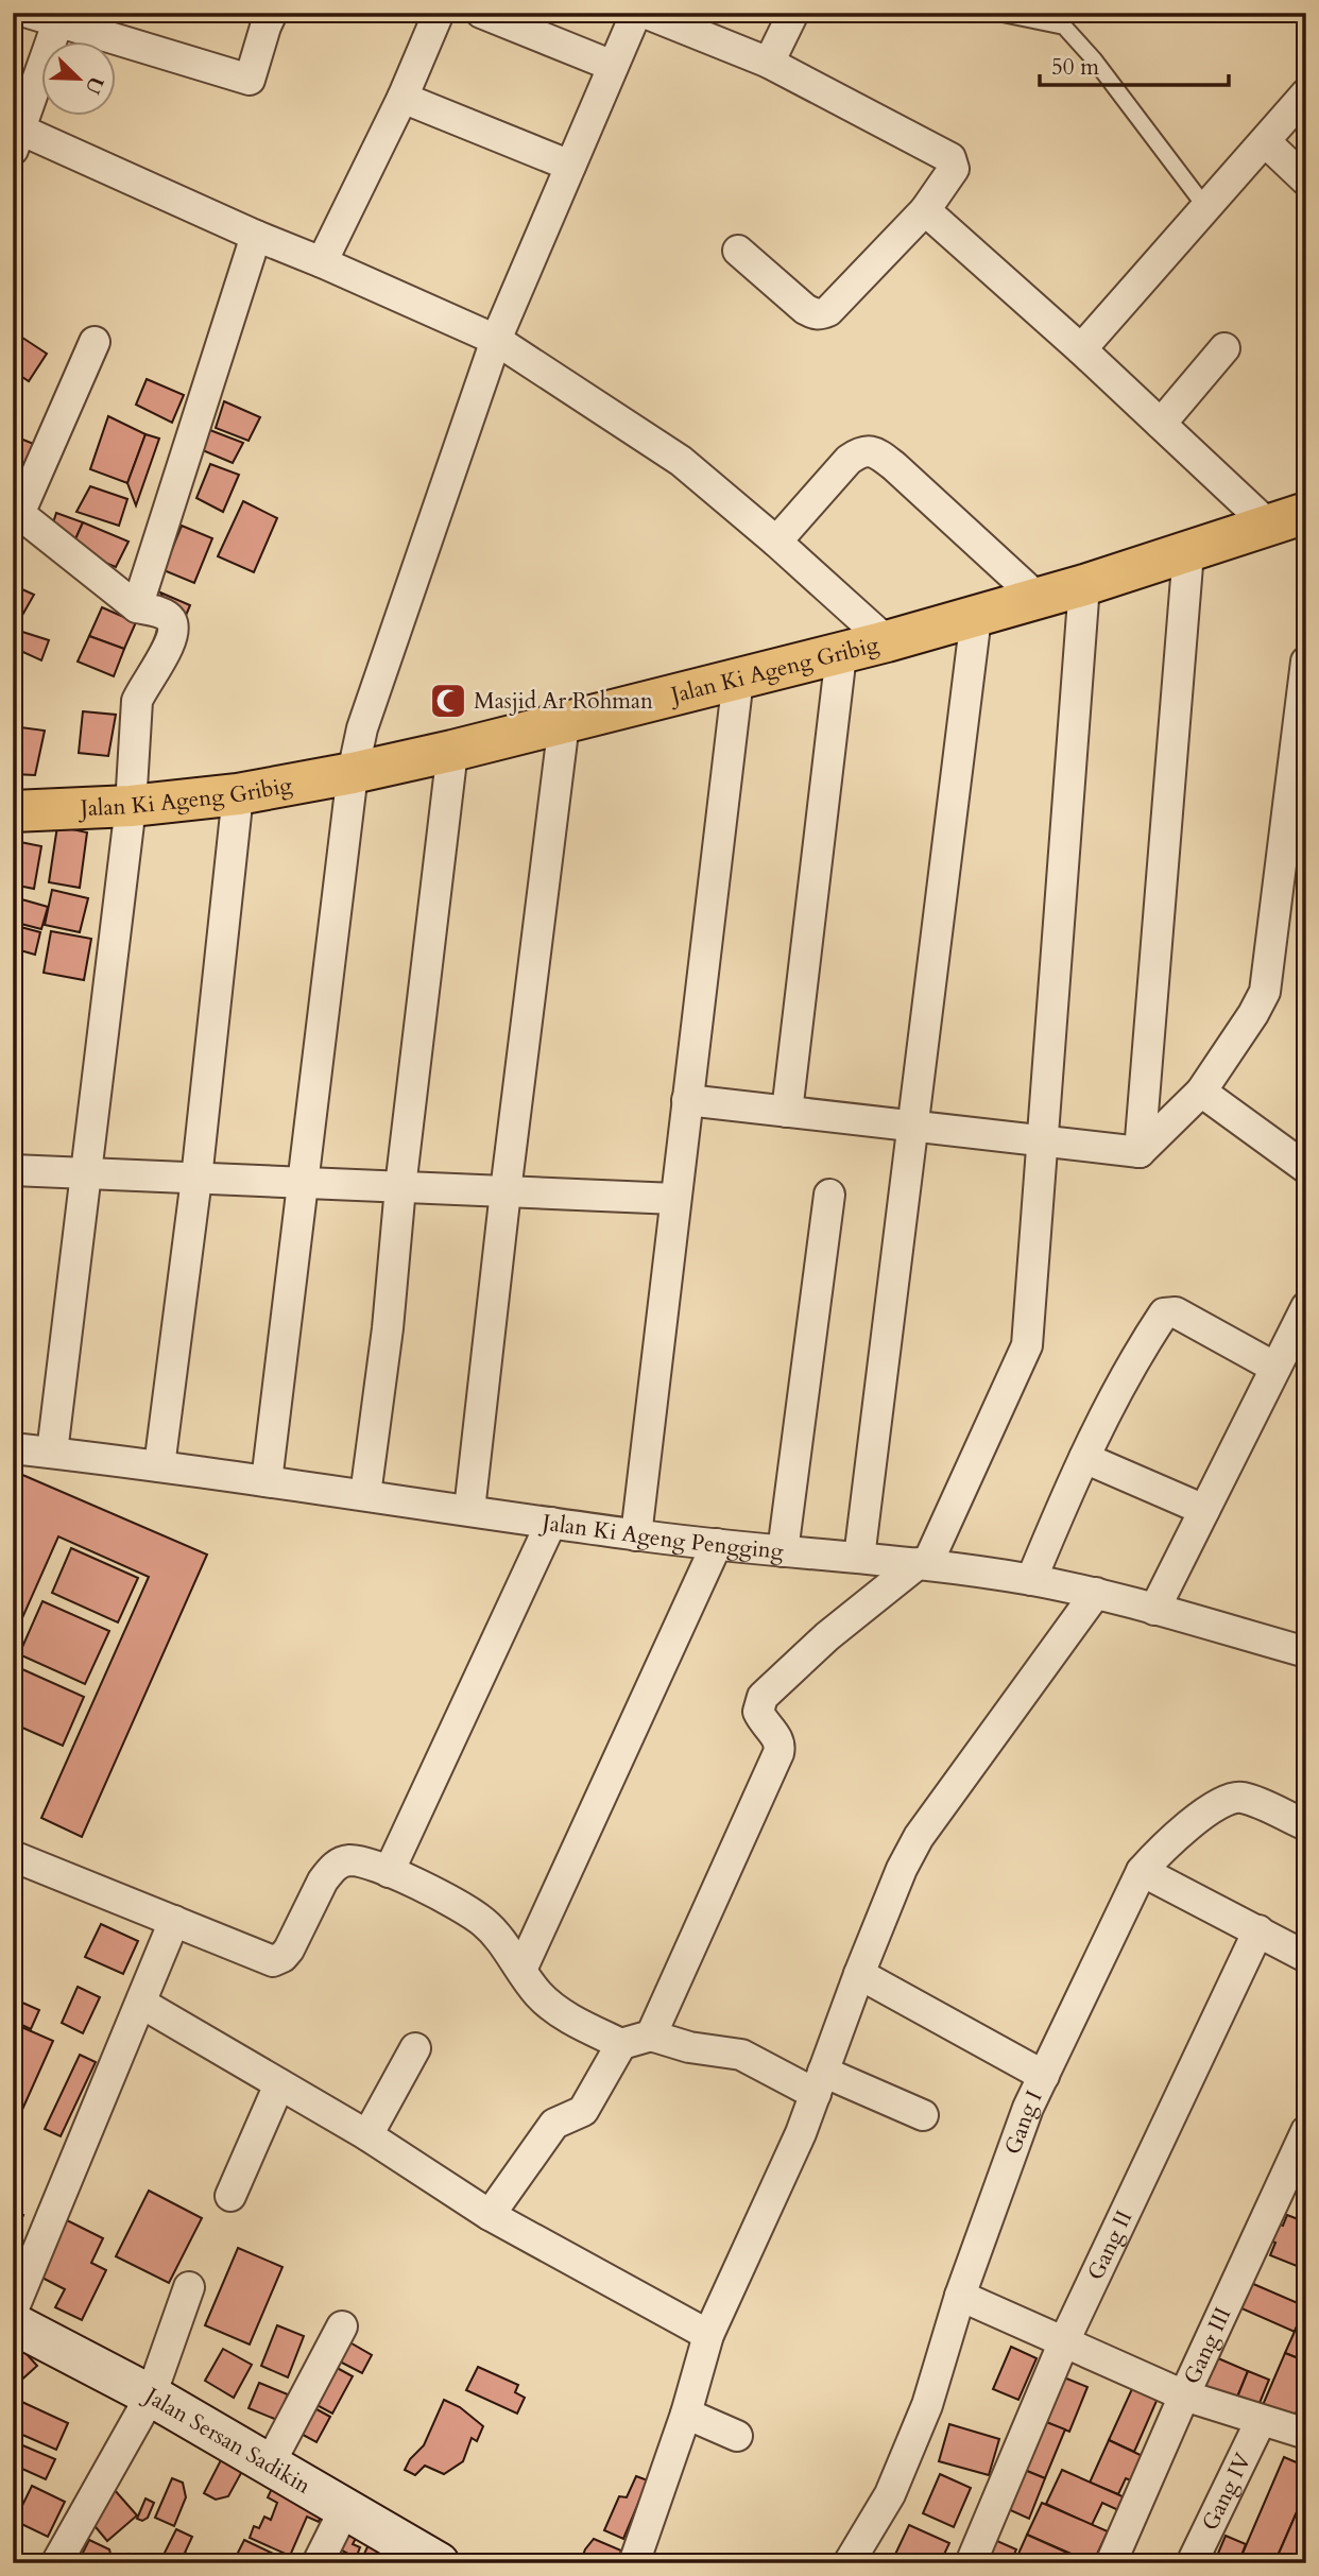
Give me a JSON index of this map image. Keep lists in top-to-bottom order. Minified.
{"streets":{"main road":["Jalan Ki Ageng Gribig","Jalan Sersan Sadikin"],"street":["Jalan Ki Ageng Pengging","Gang I","Gang II","Gang III","Gang IV"]},"places":{"mosque":["Masjid Ar Rohman"]},"scale_bar":"50 m","north":"bottom right"}
